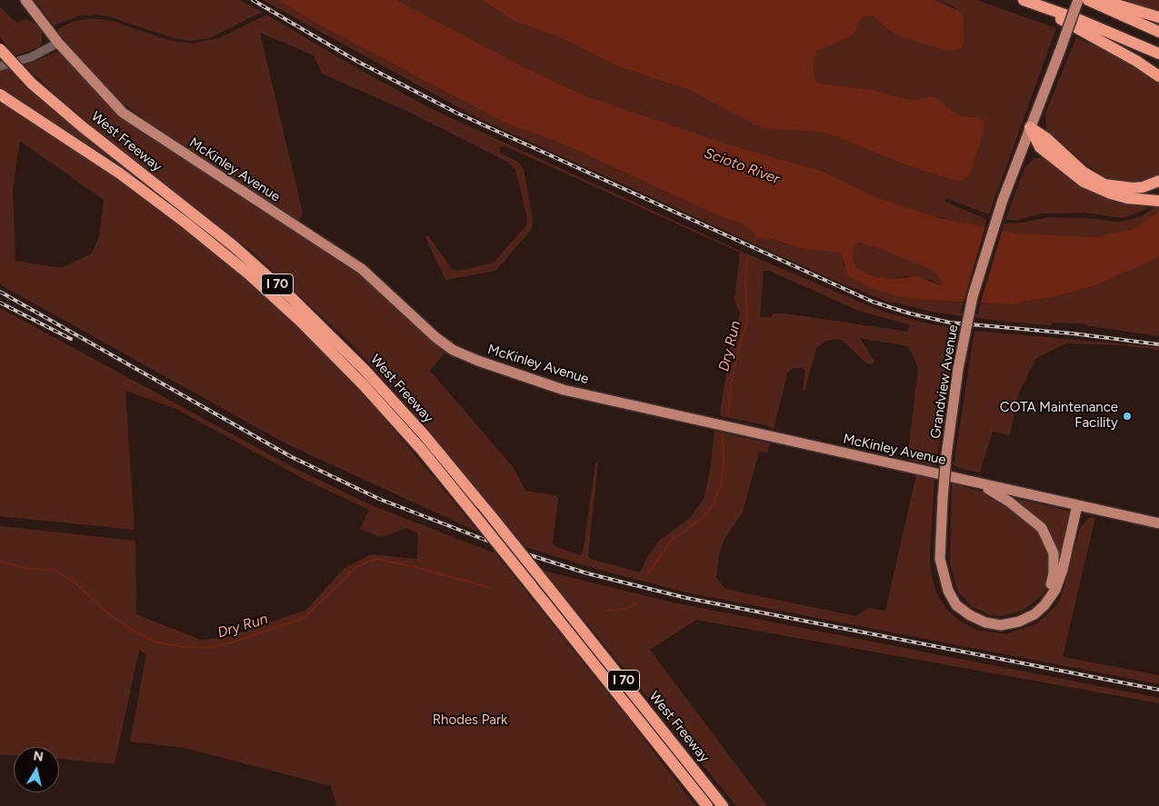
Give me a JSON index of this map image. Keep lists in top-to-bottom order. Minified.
{"streets":{"highway":["West Freeway","I 70"],"main road":["McKinley Avenue","Grandview Avenue"]},"crossings":[["McKinley Avenue","Grandview Avenue"]],"water":["Scioto River","Dry Run"],"parks":["Rhodes Park"],"places":["COTA Maintenance Facility"],"north":"top"}
